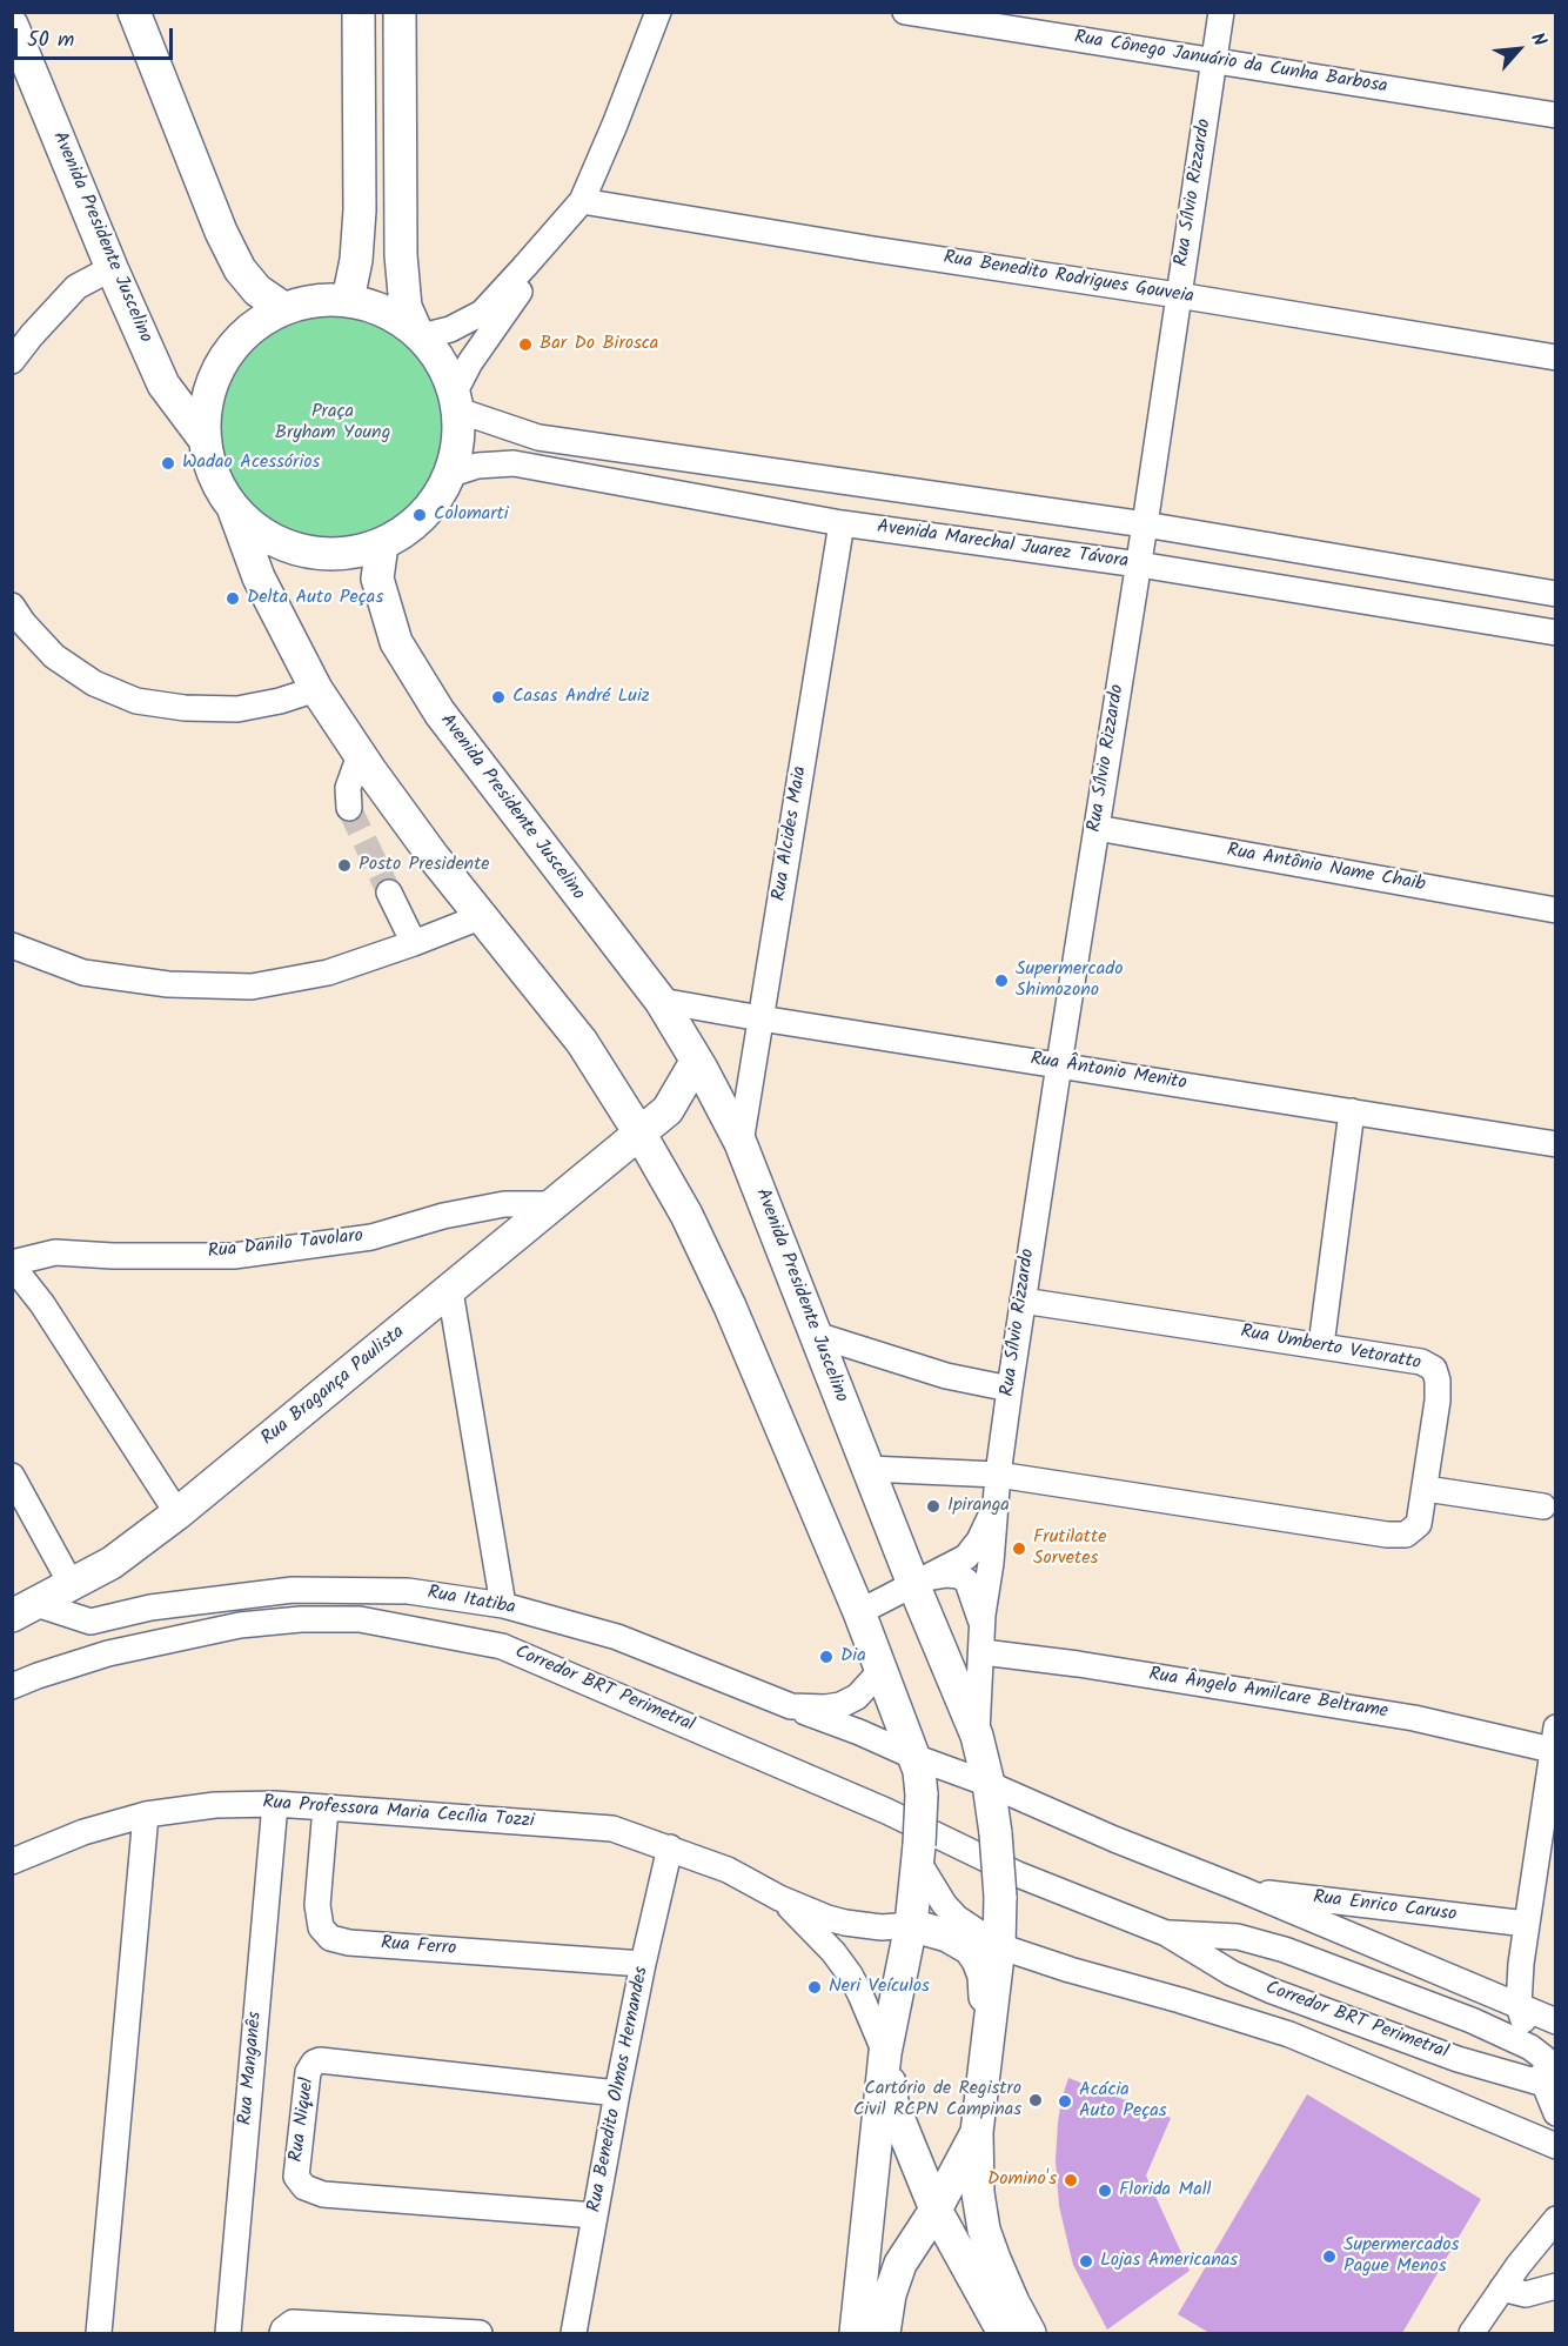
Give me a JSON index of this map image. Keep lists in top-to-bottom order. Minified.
{"streets":{"main road":["Avenida Presidente Juscelino","Rua Bragança Paulista"],"street":["Rua Cônego Januário da Cunha Barbosa","Rua Sílvio Rizzardo","Rua Benedito Rodrigues Gouveia","Avenida Marechal Juarez Távora","Rua Alcides Maia","Rua Antônio Name Chaib","Rua Ântonio Menito","Rua Danilo Tavolaro","Rua Umberto Vetoratto","Rua Itatiba","Corredor BRT Perimetral","Rua Ângelo Amilcare Beltrame","Rua Professora Maria Cecília Tozzi","Rua Enrico Caruso","Rua Ferro","Rua Manganês","Rua Benedito Olmos Hernandes","Rua Niquel"]},"crossings":[["Rua Cônego Januário da Cunha Barbosa","Rua Sílvio Rizzardo"],["Rua Sílvio Rizzardo","Avenida Presidente Juscelino"],["Rua Sílvio Rizzardo","Rua Benedito Rodrigues Gouveia"],["Rua Sílvio Rizzardo","Avenida Marechal Juarez Távora"],["Rua Sílvio Rizzardo","Rua Antônio Name Chaib"],["Rua Sílvio Rizzardo","Rua Ântonio Menito"],["Rua Sílvio Rizzardo","Rua Umberto Vetoratto"],["Rua Sílvio Rizzardo","Rua Ângelo Amilcare Beltrame"],["Avenida Presidente Juscelino","Rua Alcides Maia"],["Avenida Presidente Juscelino","Rua Ântonio Menito"],["Avenida Presidente Juscelino","Rua Bragança Paulista"],["Avenida Marechal Juarez Távora","Rua Alcides Maia"],["Rua Alcides Maia","Rua Ântonio Menito"],["Rua Danilo Tavolaro","Rua Bragança Paulista"],["Rua Bragança Paulista","Rua Itatiba"],["Rua Professora Maria Cecília Tozzi","Rua Ferro"],["Rua Professora Maria Cecília Tozzi","Rua Manganês"],["Rua Professora Maria Cecília Tozzi","Rua Benedito Olmos Hernandes"],["Rua Ferro","Rua Benedito Olmos Hernandes"],["Rua Benedito Olmos Hernandes","Rua Niquel"]],"parks":["Praça Bryham Young"],"places":["Bar Do Birosca","Wadao Acessórios","Colomarti","Delta Auto Peças","Casas André Luiz","Posto Presidente","Supermercado Shimozono","Ipiranga","Frutilatte Sorvetes","Dia","Neri Veículos","Cartório de Registro Civil RCPN Campinas","Acácia Auto Peças","Domino's","Florida Mall","Supermercados Pague Menos","Lojas Americanas"],"scale_bar":"50 m","north":"top right"}
